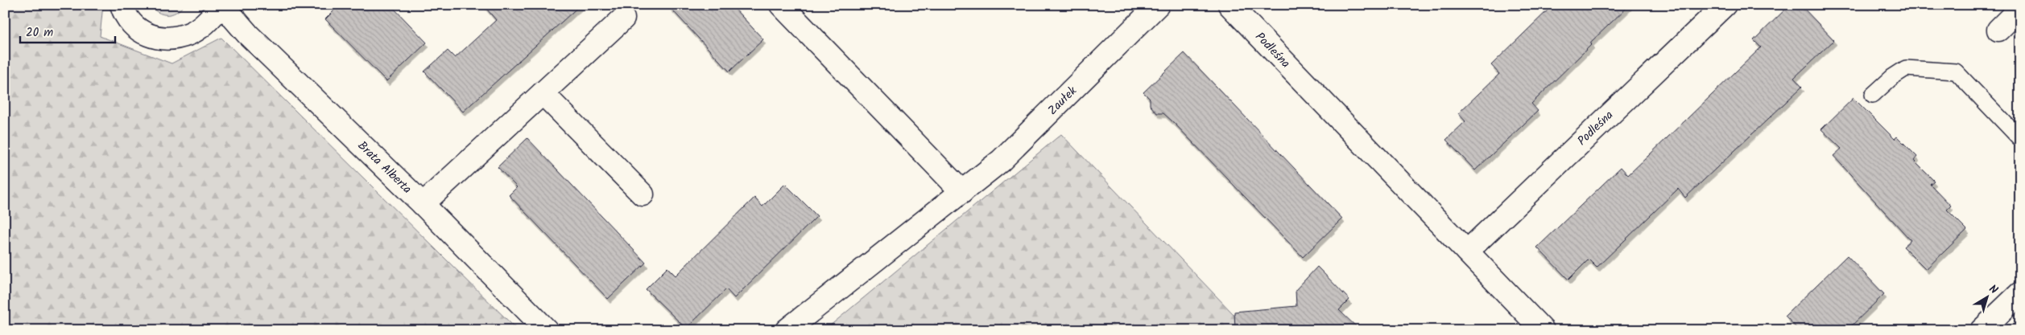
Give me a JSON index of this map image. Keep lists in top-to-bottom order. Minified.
{"streets":{"street":["Podleśna","Zaułek","Brata Alberta"]},"scale_bar":"20 m","north":"top right"}
